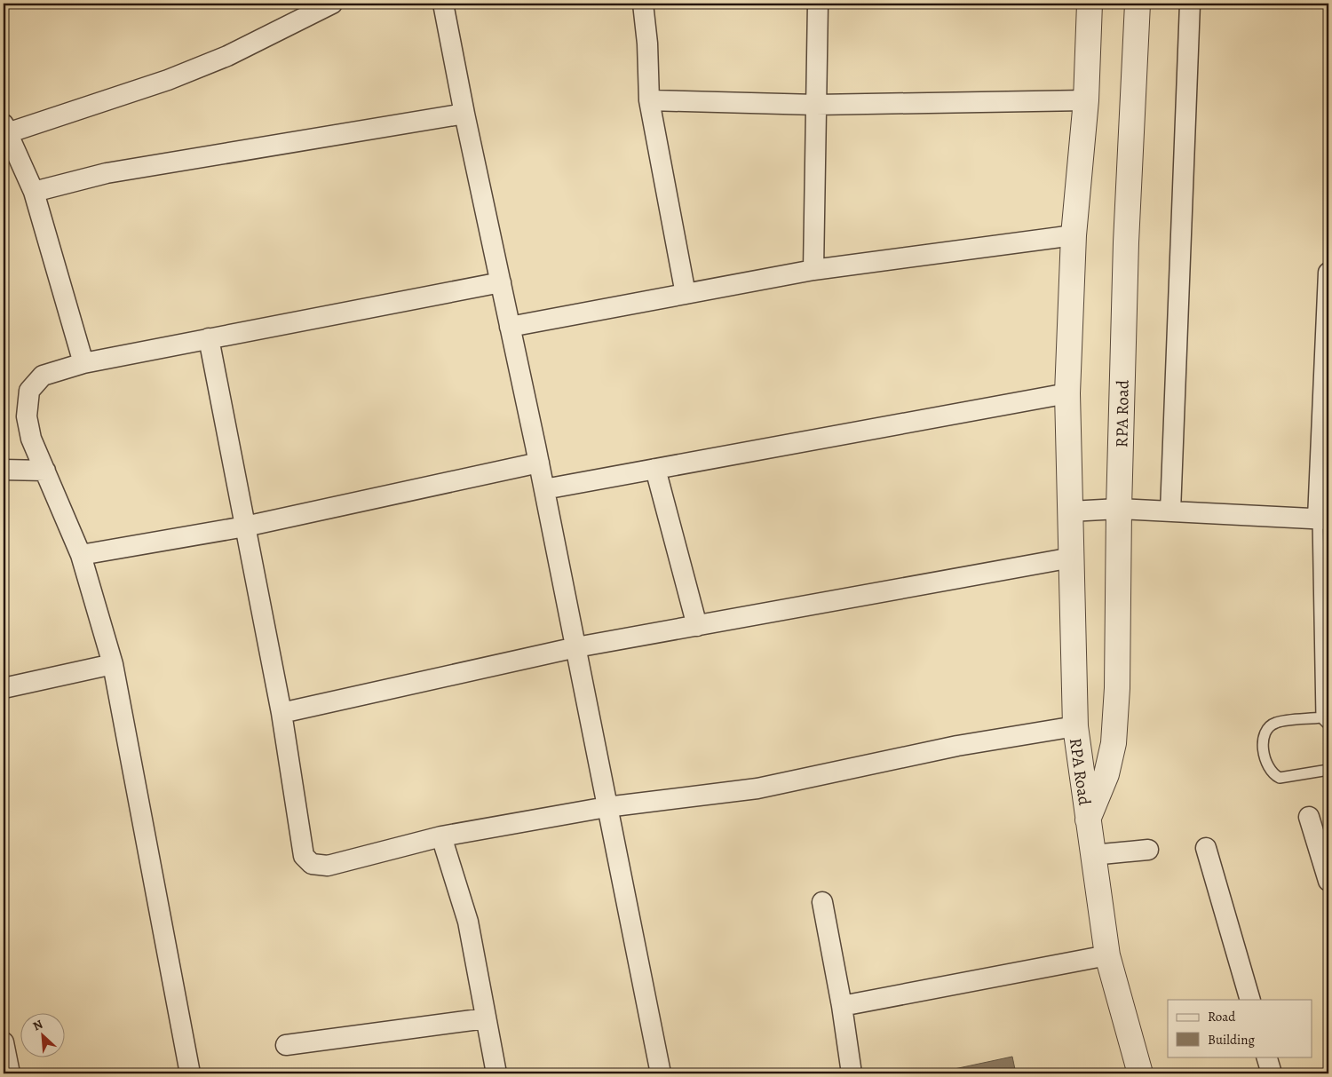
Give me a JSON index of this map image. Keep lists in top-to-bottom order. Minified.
{"streets":{"street":["RPA Road"]},"legend":["Road","Building"],"north":"top left"}
